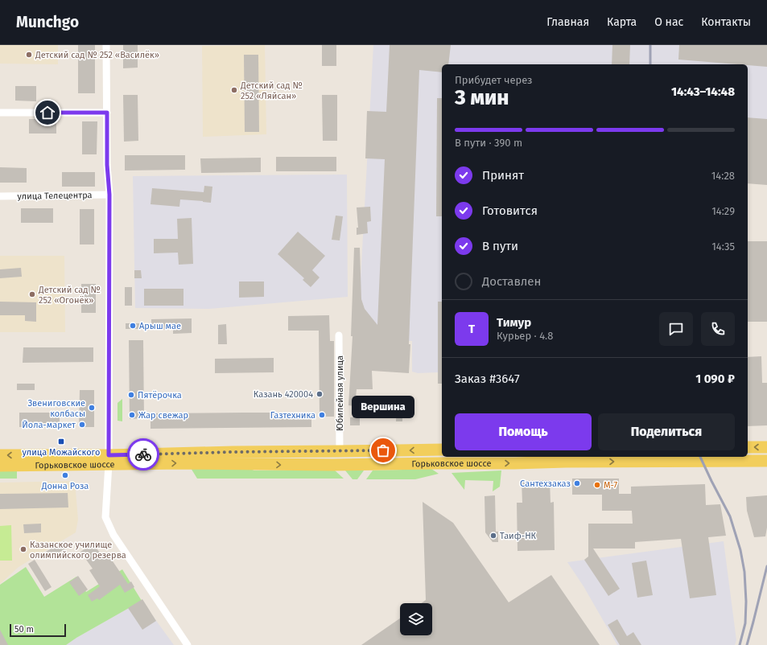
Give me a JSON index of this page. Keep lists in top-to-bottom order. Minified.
{"streets":{"main road":["Горьковское шоссе"],"street":["улица Телецентра","Юбилейная улица"]},"crossings":[["Юбилейная улица","Горьковское шоссе"]],"places":{"other":["Детский сад № 252 «Василёк»","Детский сад № 252 «Ляйсан»","Детский сад № 252 «Огонёк»","Арыш мае","Казань 420004","Пятёрочка","Звениговские колбасы","Жар свежар","Газтехника","Йола-маркет","Вершина","Донна Роза","Сантехзаказ","М-7","Таиф-НК","Казанское училище олимпийского резерва"],"transit":["улица Можайского"]},"scale_bar":"50 m","page":{"header":"Munchgo","nav":["Главная","Карта","О нас","Контакты"],"heading":["3 мин","Прибудет через","14:43–14:48"],"panel":["Тимур","Курьер · 4.8","Заказ #3647","1 090 ₽"],"bar":"В пути · 390 m","list":[["Принят","14:28"],["Готовится","14:29"],["В пути","14:35"],"Доставлен"],"round":"Т","bubble":"Вершина","buttons":["Помощь","Поделиться"],"scale":"50 m"}}
